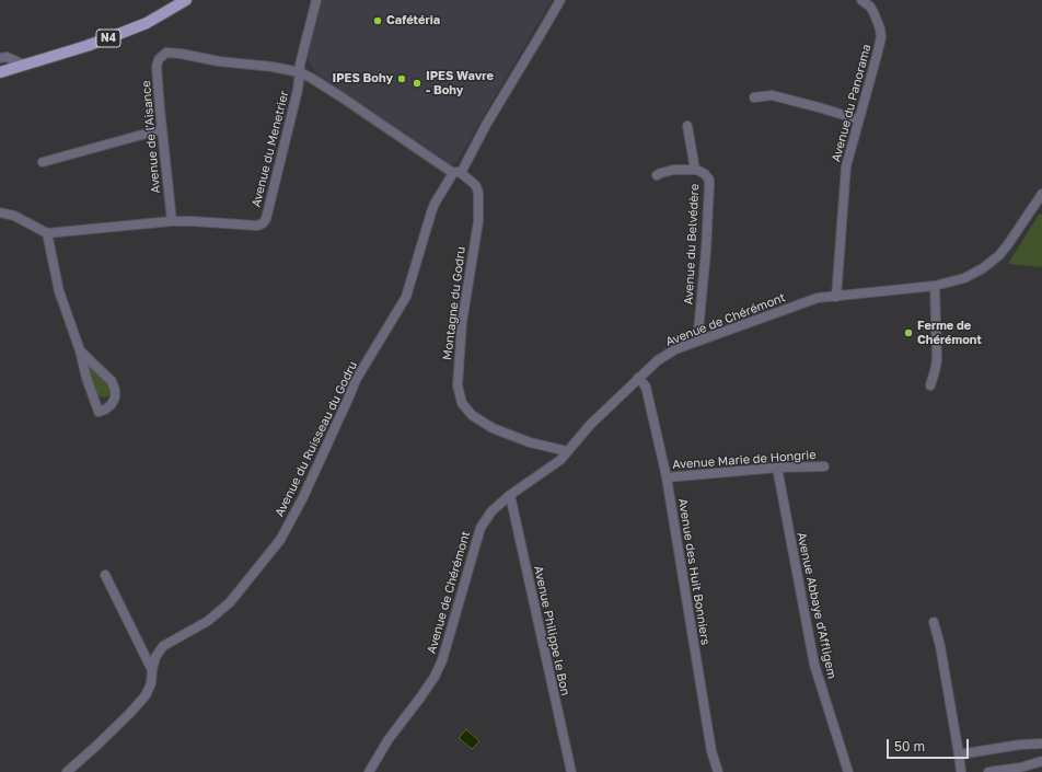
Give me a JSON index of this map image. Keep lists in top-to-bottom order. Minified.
{"streets":{"main road":["N4"],"street":["Avenue du Panorama","Avenue de l'Aisance","Avenue du Menetrier","Avenue du Belvédère","Montagne du Godru","Avenue de Chérémont","Avenue du Ruisseau du Godru","Avenue Marie de Hongrie","Avenue des Huit Bonniers","Avenue Abbaye d'Affligem","Avenue Philippe le Bon"]},"crossings":[["Avenue du Panorama","Avenue de Chérémont"],["Avenue de l'Aisance","Avenue du Menetrier"],["Avenue de l'Aisance","Montagne du Godru"],["Avenue du Menetrier","Montagne du Godru"],["Avenue du Belvédère","Avenue de Chérémont"],["Montagne du Godru","Avenue de Chérémont"],["Montagne du Godru","Avenue du Ruisseau du Godru"],["Avenue de Chérémont","Avenue des Huit Bonniers"],["Avenue de Chérémont","Avenue Philippe le Bon"],["Avenue Marie de Hongrie","Avenue des Huit Bonniers"],["Avenue Marie de Hongrie","Avenue Abbaye d'Affligem"]],"places":["Cafétéria","IPES Bohy","IPES Wavre - Bohy","Ferme de Chérémont"],"scale_bar":"50 m"}
